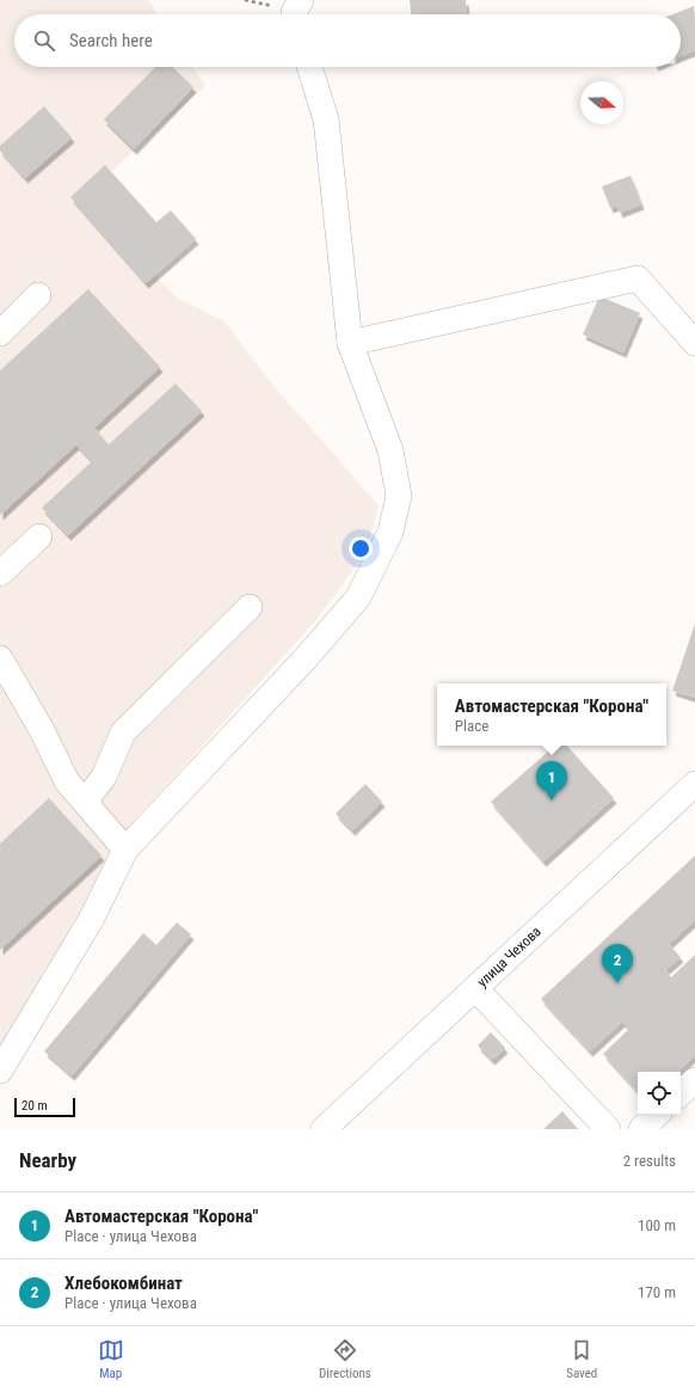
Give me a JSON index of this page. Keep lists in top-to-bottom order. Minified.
{"streets":{"street":["улица Чехова"]},"scale_bar":"20 m","north":"right","page":{"search":"Search here","popup":["Автомастерская \"Корона\"","Place"],"pins":["1","2"],"scale":"20 m","heading":["Nearby","2 results"],"list":[{"mark":"1","name":"Автомастерская \"Корона\"","note":"Place · улица Чехова","value":"100 m"},{"mark":"2","name":"Хлебокомбинат","note":"Place · улица Чехова","value":"170 m"}],"nav":["Map","Directions","Saved"]}}
